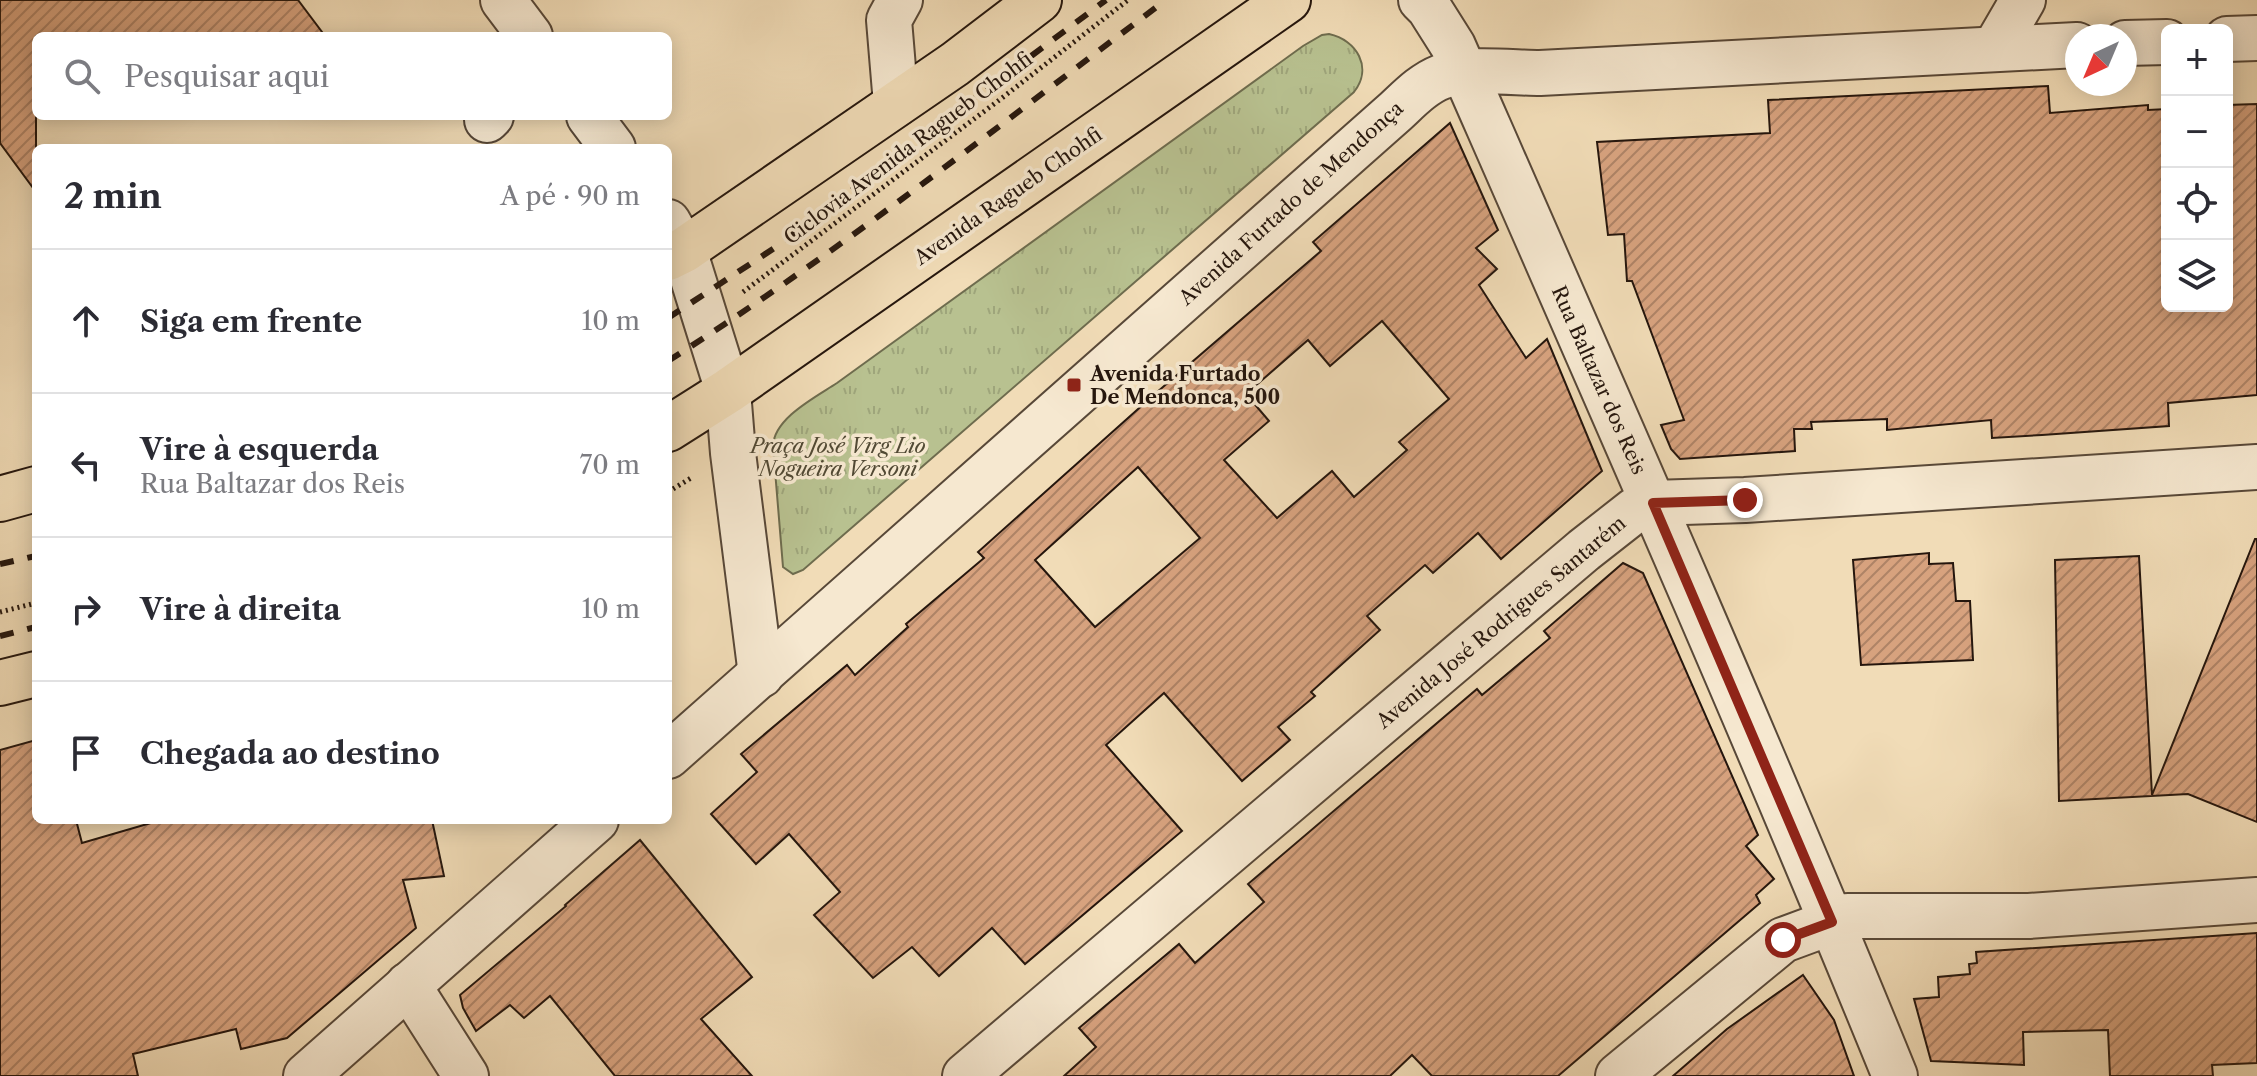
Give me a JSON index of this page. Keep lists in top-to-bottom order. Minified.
{"streets":{"highway":["Avenida Ragueb Chohfi"],"street":["Avenida Furtado de Mendonça","Rua Baltazar dos Reis","Avenida José Rodrigues Santarém"],"path":["Ciclovia Avenida Ragueb Chohfi"]},"crossings":[["Avenida Furtado de Mendonça","Rua Baltazar dos Reis"],["Rua Baltazar dos Reis","Avenida José Rodrigues Santarém"]],"parks":["Praça José Virg Lio Nogueira Versoni"],"places":{"transit":["Avenida Furtado De Mendonca, 500"]},"north":"bottom left","page":{"map_buttons":["+","−"],"search":"Pesquisar aqui","heading":["2 min","A pé · 90 m"],"list":[["Siga em frente","10 m"],["Vire à esquerda","Rua Baltazar dos Reis","70 m"],["Vire à direita","10 m"],"Chegada ao destino"]}}
